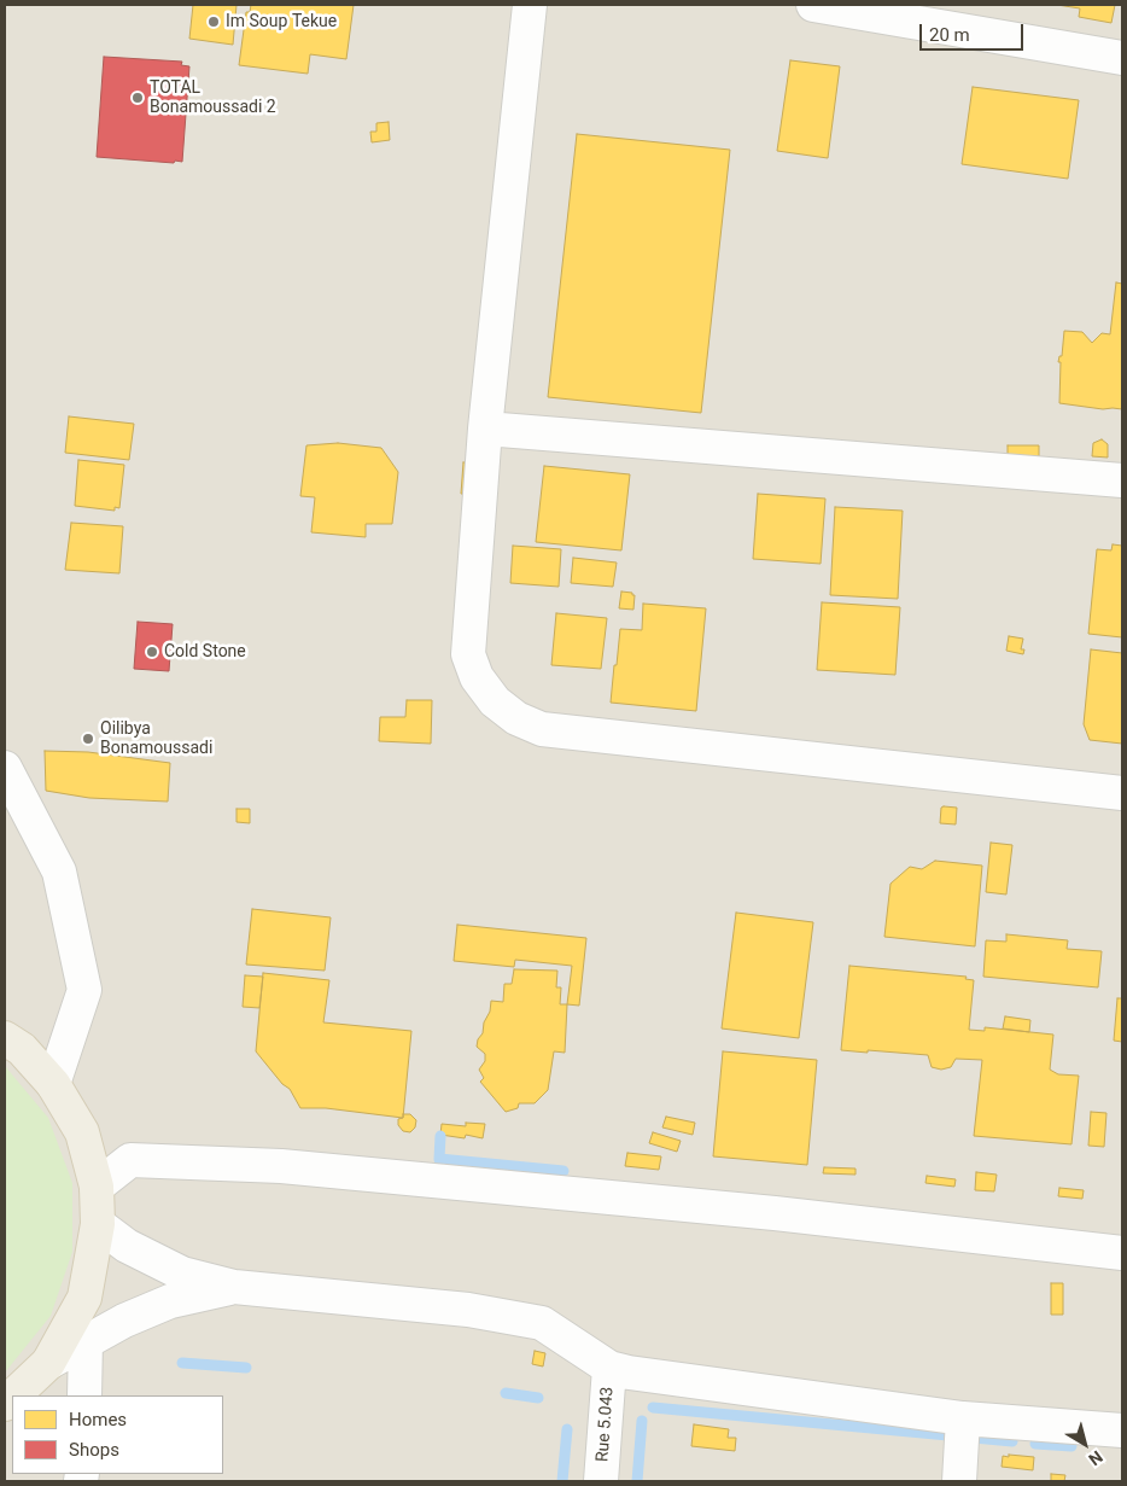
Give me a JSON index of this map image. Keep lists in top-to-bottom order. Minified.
{"streets":{"street":["Rue 5.043"]},"places":["Im Soup Tekue","TOTAL Bonamoussadi 2","Cold Stone","Oilibya Bonamoussadi"],"legend":["Homes","Shops"],"scale_bar":"20 m","north":"bottom right"}
